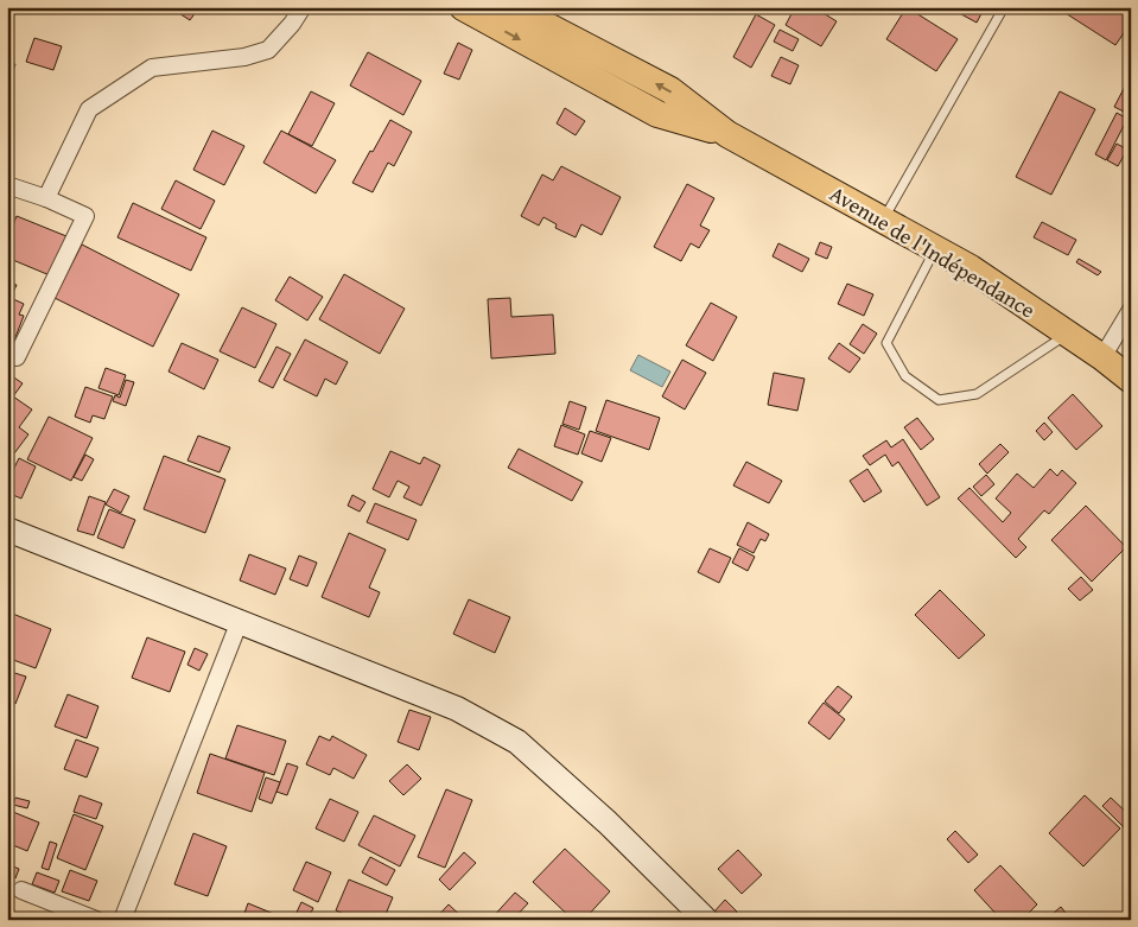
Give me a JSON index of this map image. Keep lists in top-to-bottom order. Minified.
{"streets":{"main road":["Avenue de l'Indépendance"]}}
